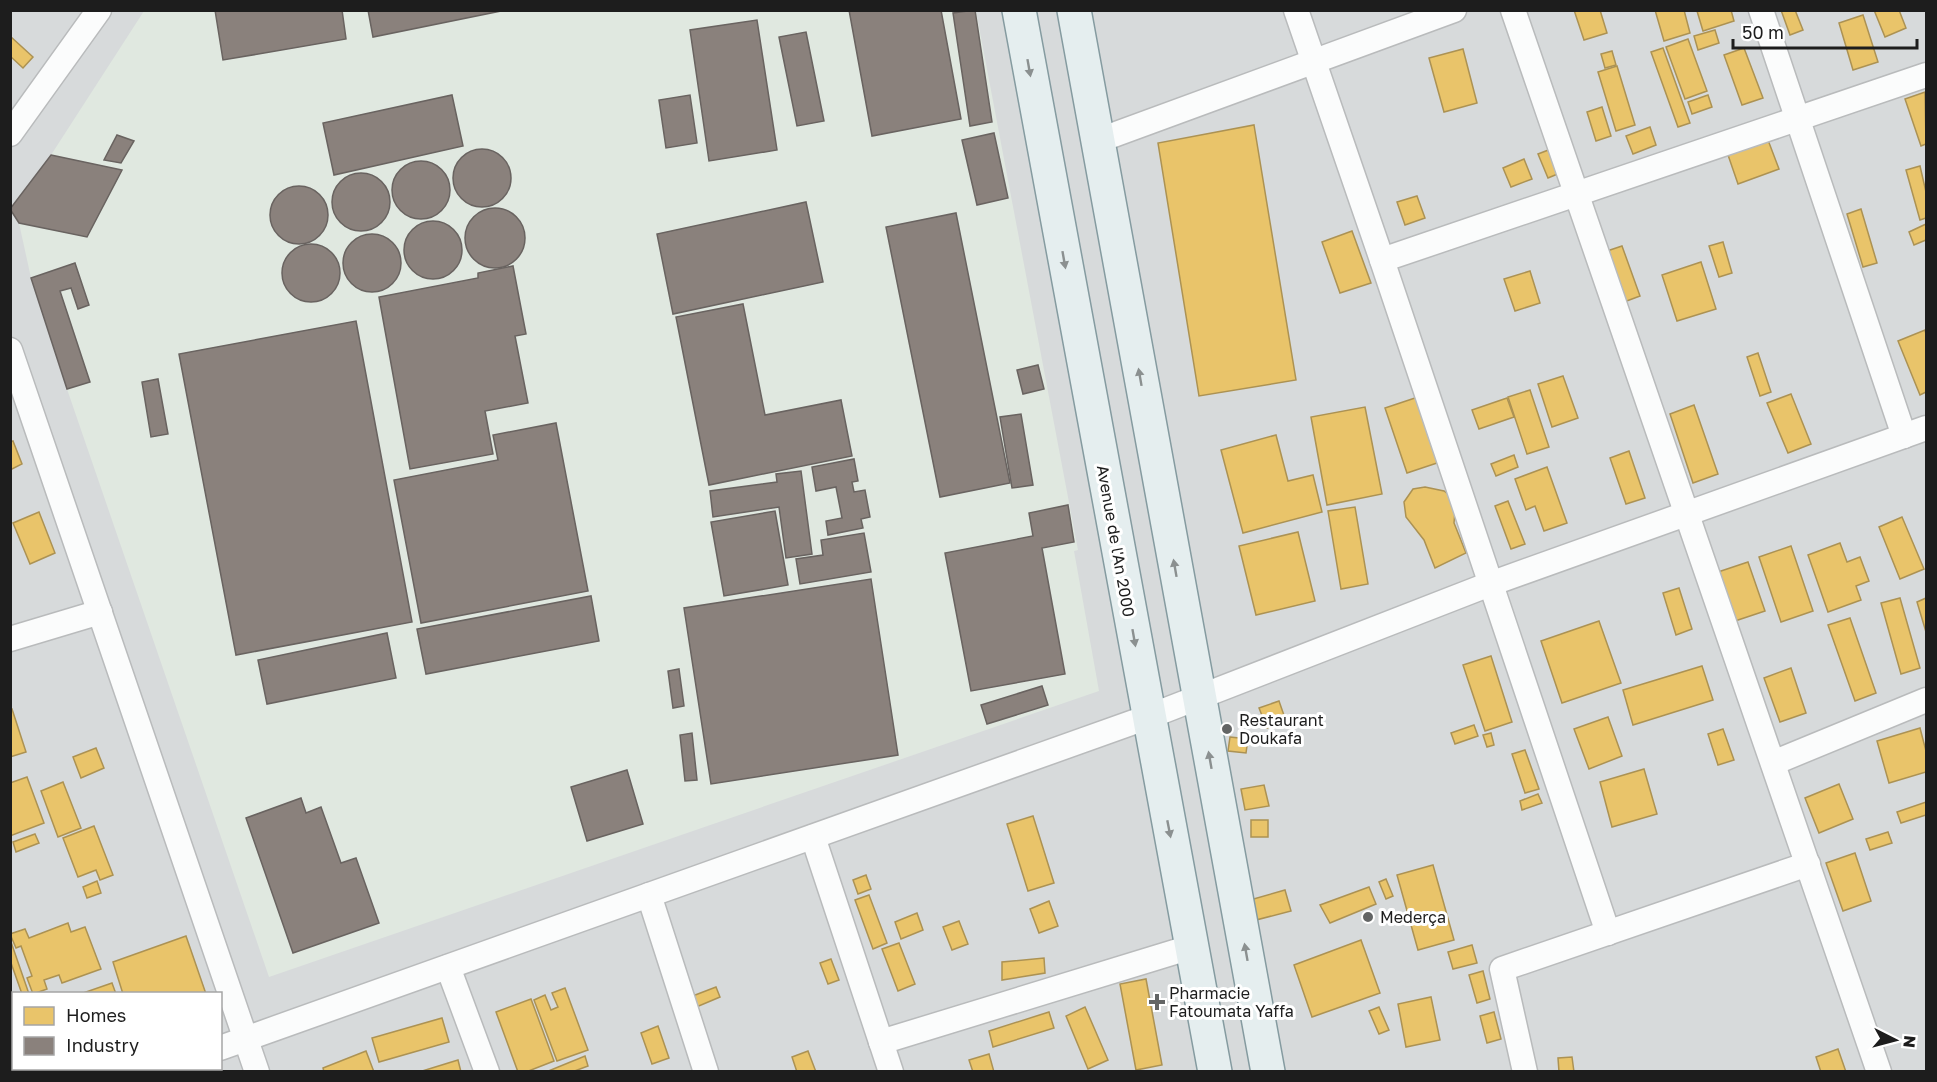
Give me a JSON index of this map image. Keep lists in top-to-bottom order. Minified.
{"streets":{"main road":["Avenue de l'An 2000"]},"places":{"other":["Restaurant Doukafa","Mederça"],"health":["Pharmacie Fatoumata Yaffa"]},"legend":["Homes","Industry"],"scale_bar":"50 m","north":"right"}
